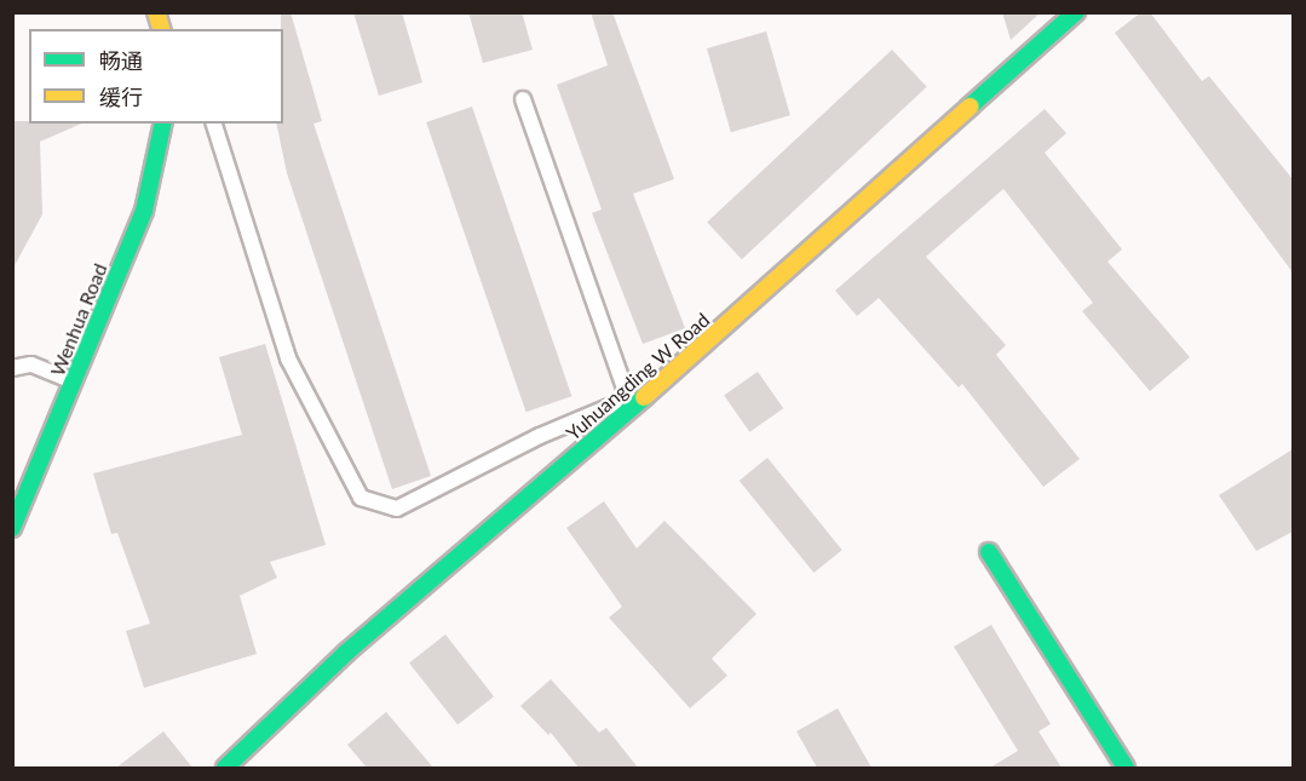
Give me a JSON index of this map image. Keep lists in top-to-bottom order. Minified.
{"streets":{"street":["Wenhua Road","Yuhuangding W Road"]},"legend":["畅通","缓行"]}
